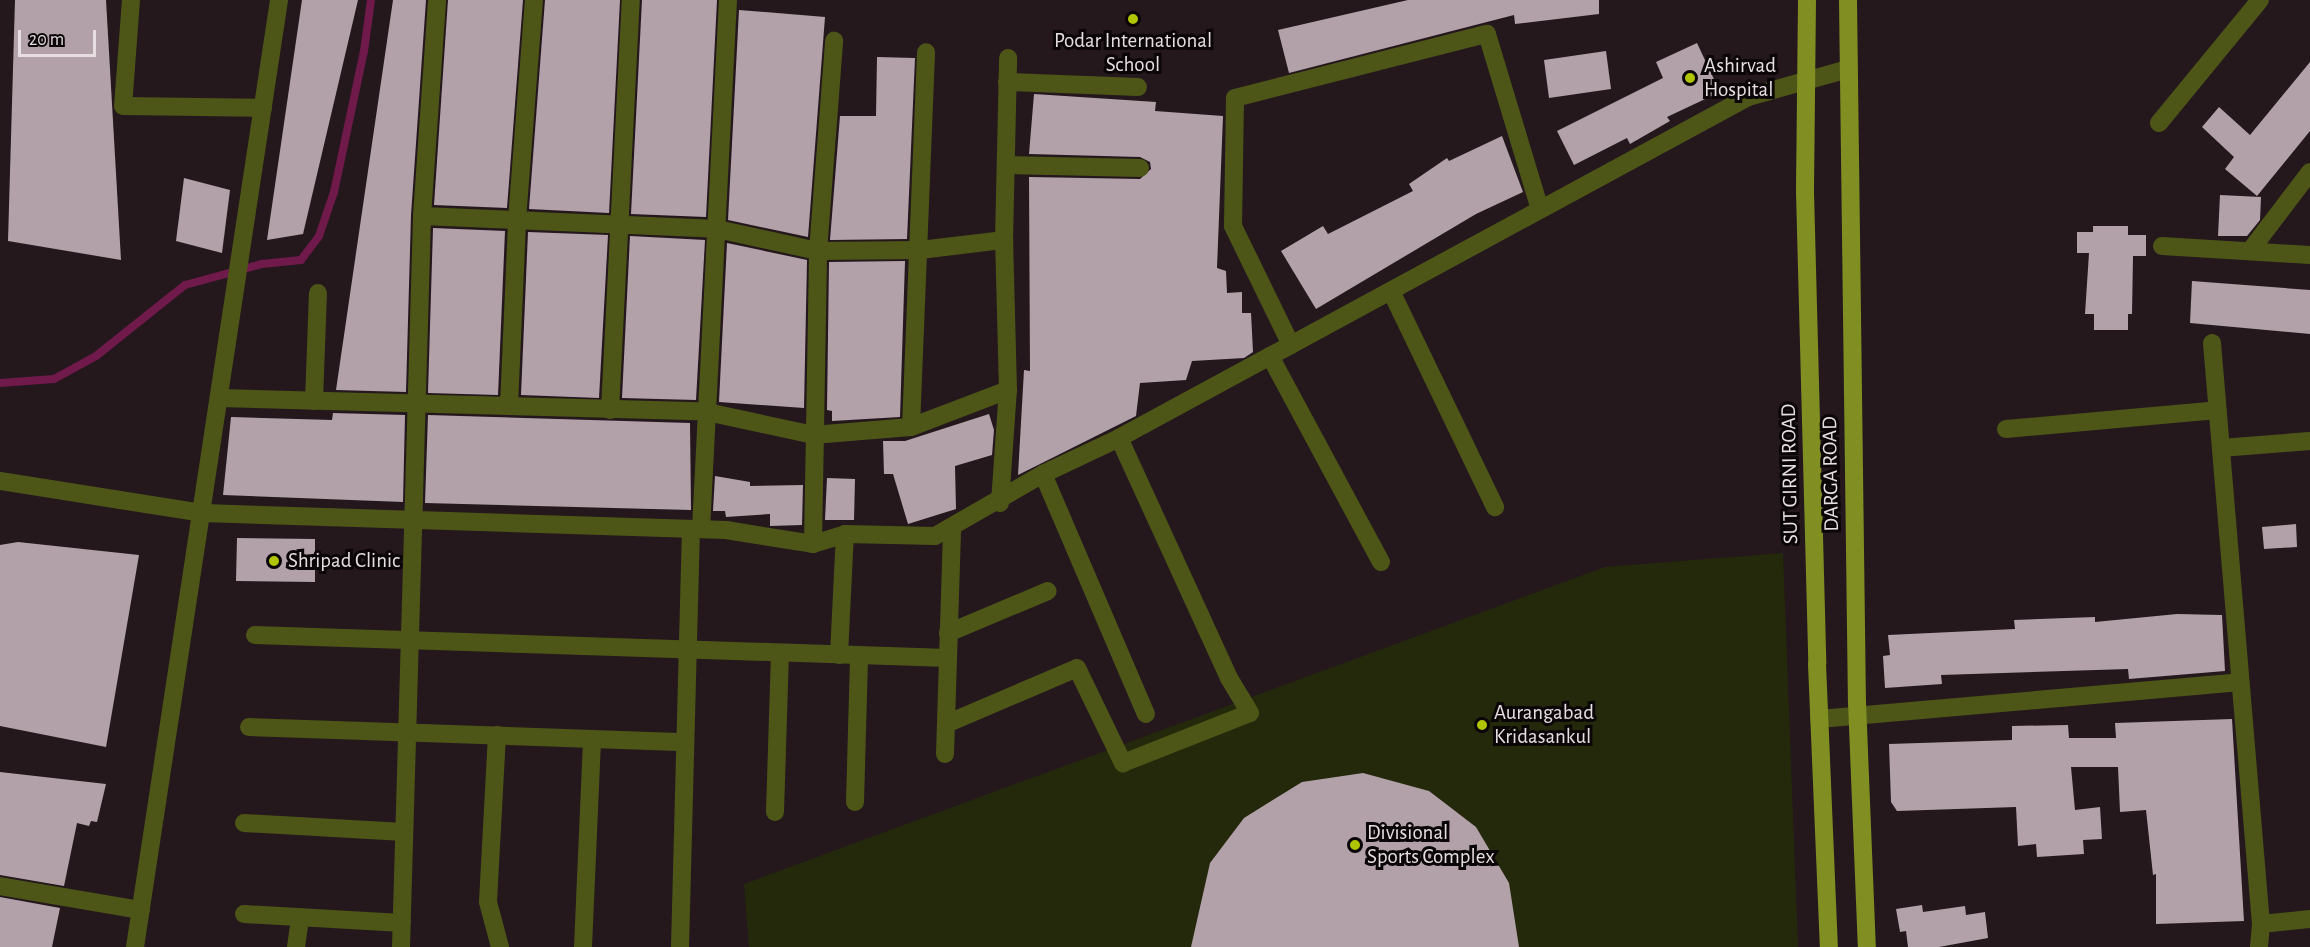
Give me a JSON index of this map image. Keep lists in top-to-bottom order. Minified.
{"streets":{"main road":["SUT GIRNI ROAD","DARGA ROAD"]},"places":["Podar International School","Ashirvad Hospital","Shripad Clinic","Aurangabad Kridasankul","Divisional Sports Complex"],"scale_bar":"20 m"}
